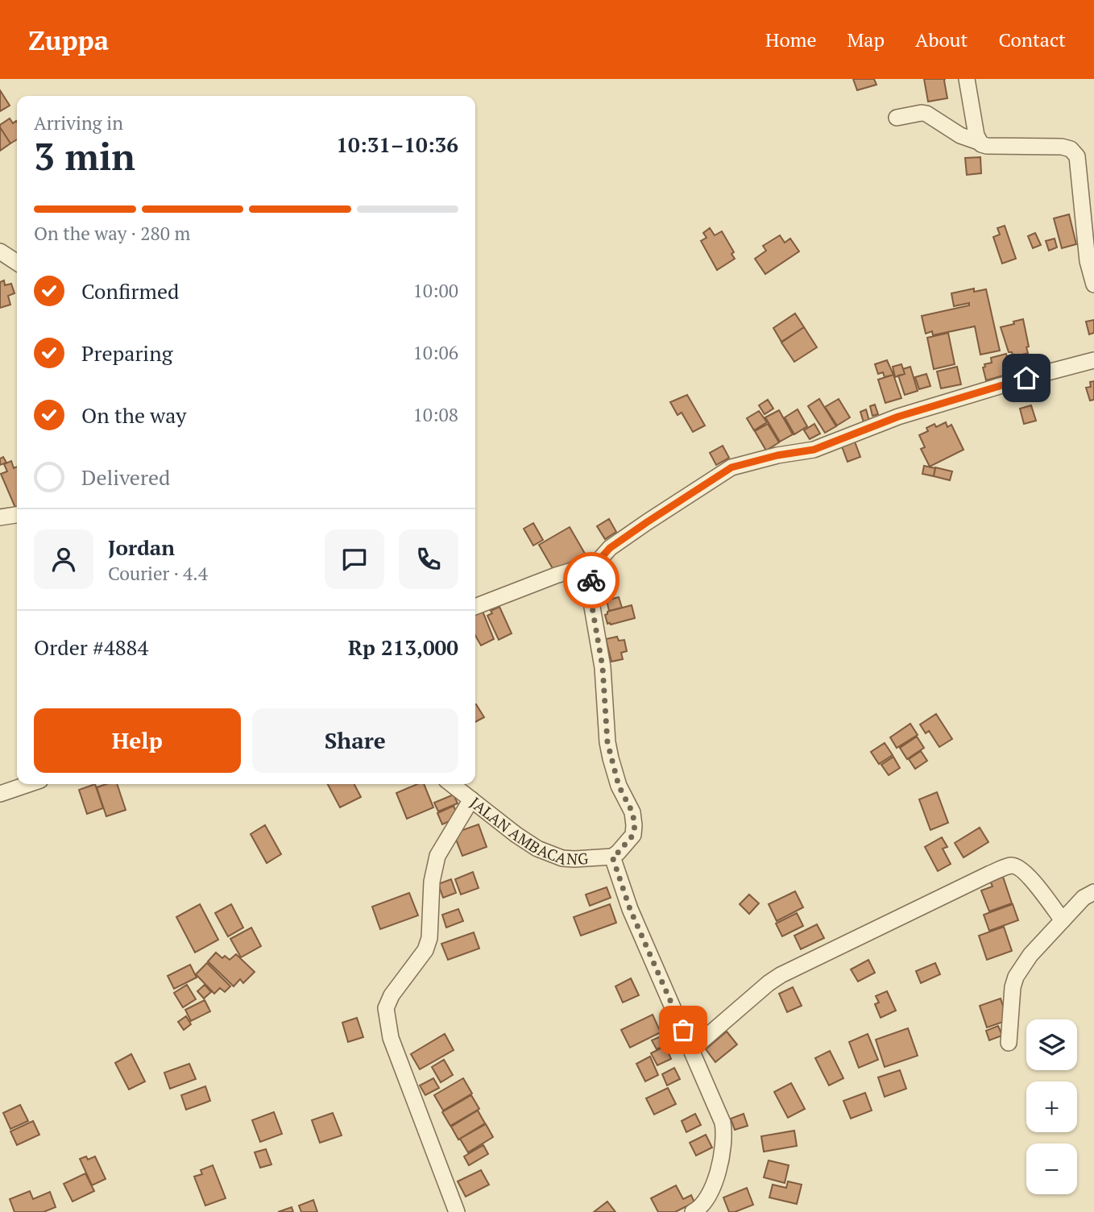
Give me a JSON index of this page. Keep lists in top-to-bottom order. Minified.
{"streets":{"street":["JALAN AMBACANG"]},"page":{"header":"Zuppa","nav":["Home","Map","About","Contact"],"heading":["3 min","Arriving in","10:31–10:36"],"panel":["Jordan","Courier · 4.4","Order #4884","Rp 213,000"],"bar":"On the way · 280 m","list":[["Confirmed","10:00"],["Preparing","10:06"],["On the way","10:08"],"Delivered"],"buttons":["Help","Share"],"map_buttons":["+","−"]}}
